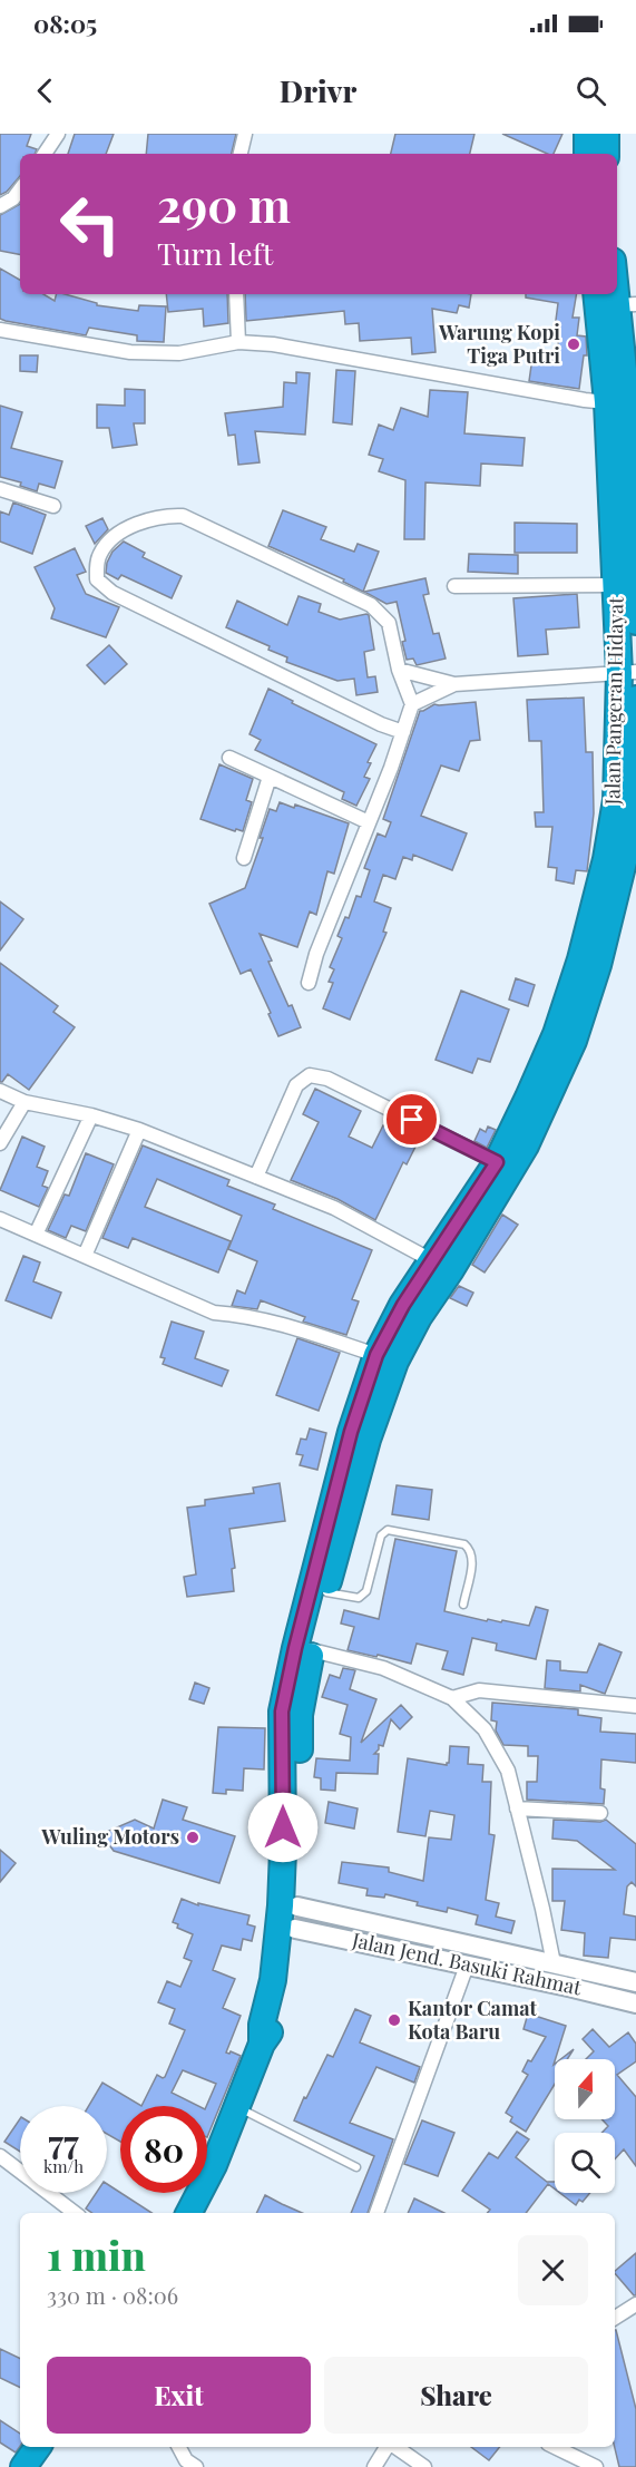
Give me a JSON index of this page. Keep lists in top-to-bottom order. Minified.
{"streets":{"highway":["Jalan Pangeran Hidayat"],"main road":["Jalan Jend. Basuki Rahmat"]},"crossings":[["Jalan Pangeran Hidayat","Jalan Jend. Basuki Rahmat"]],"places":["Warung Kopi Tiga Putri","Wuling Motors","Kantor Camat Kota Baru"],"north":"top","page":{"status":"08:05","header":"Drivr","turn":["290 m","Turn left"],"speed":"77 km/h","limit":"80","heading":["1 min","330 m · 08:06"],"buttons":["Exit","Share"]}}
